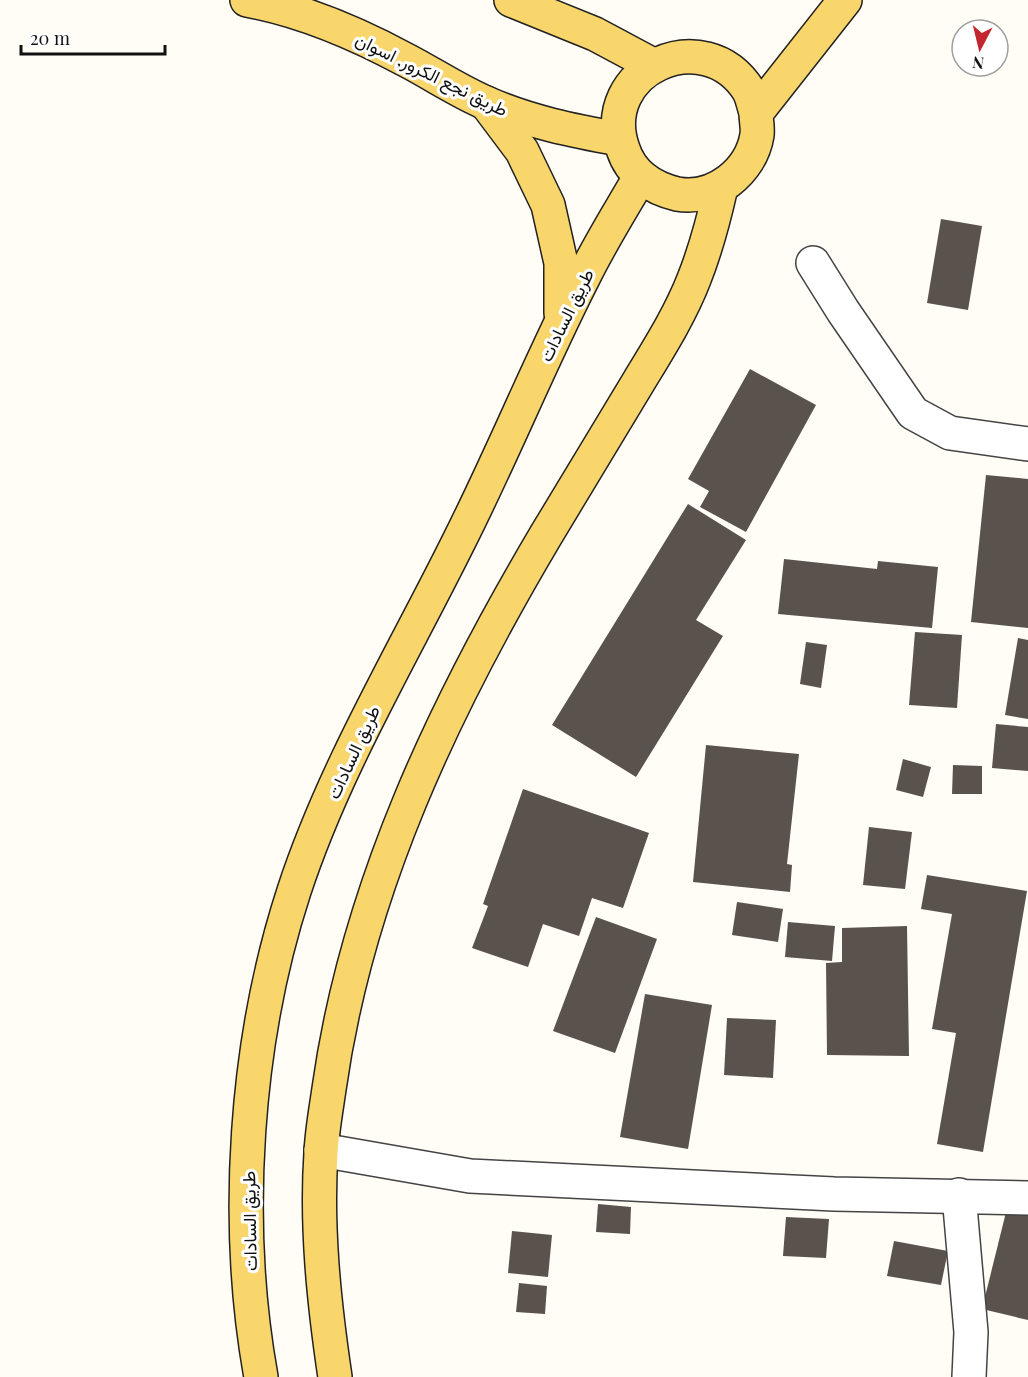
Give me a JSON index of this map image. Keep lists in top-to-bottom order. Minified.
{"streets":{"main road":["طريق نجع الكرور, اسوان","طريق السادات"]},"crossings":[["طريق نجع الكرور, اسوان","طريق السادات"]],"scale_bar":"20 m","north":"bottom"}
